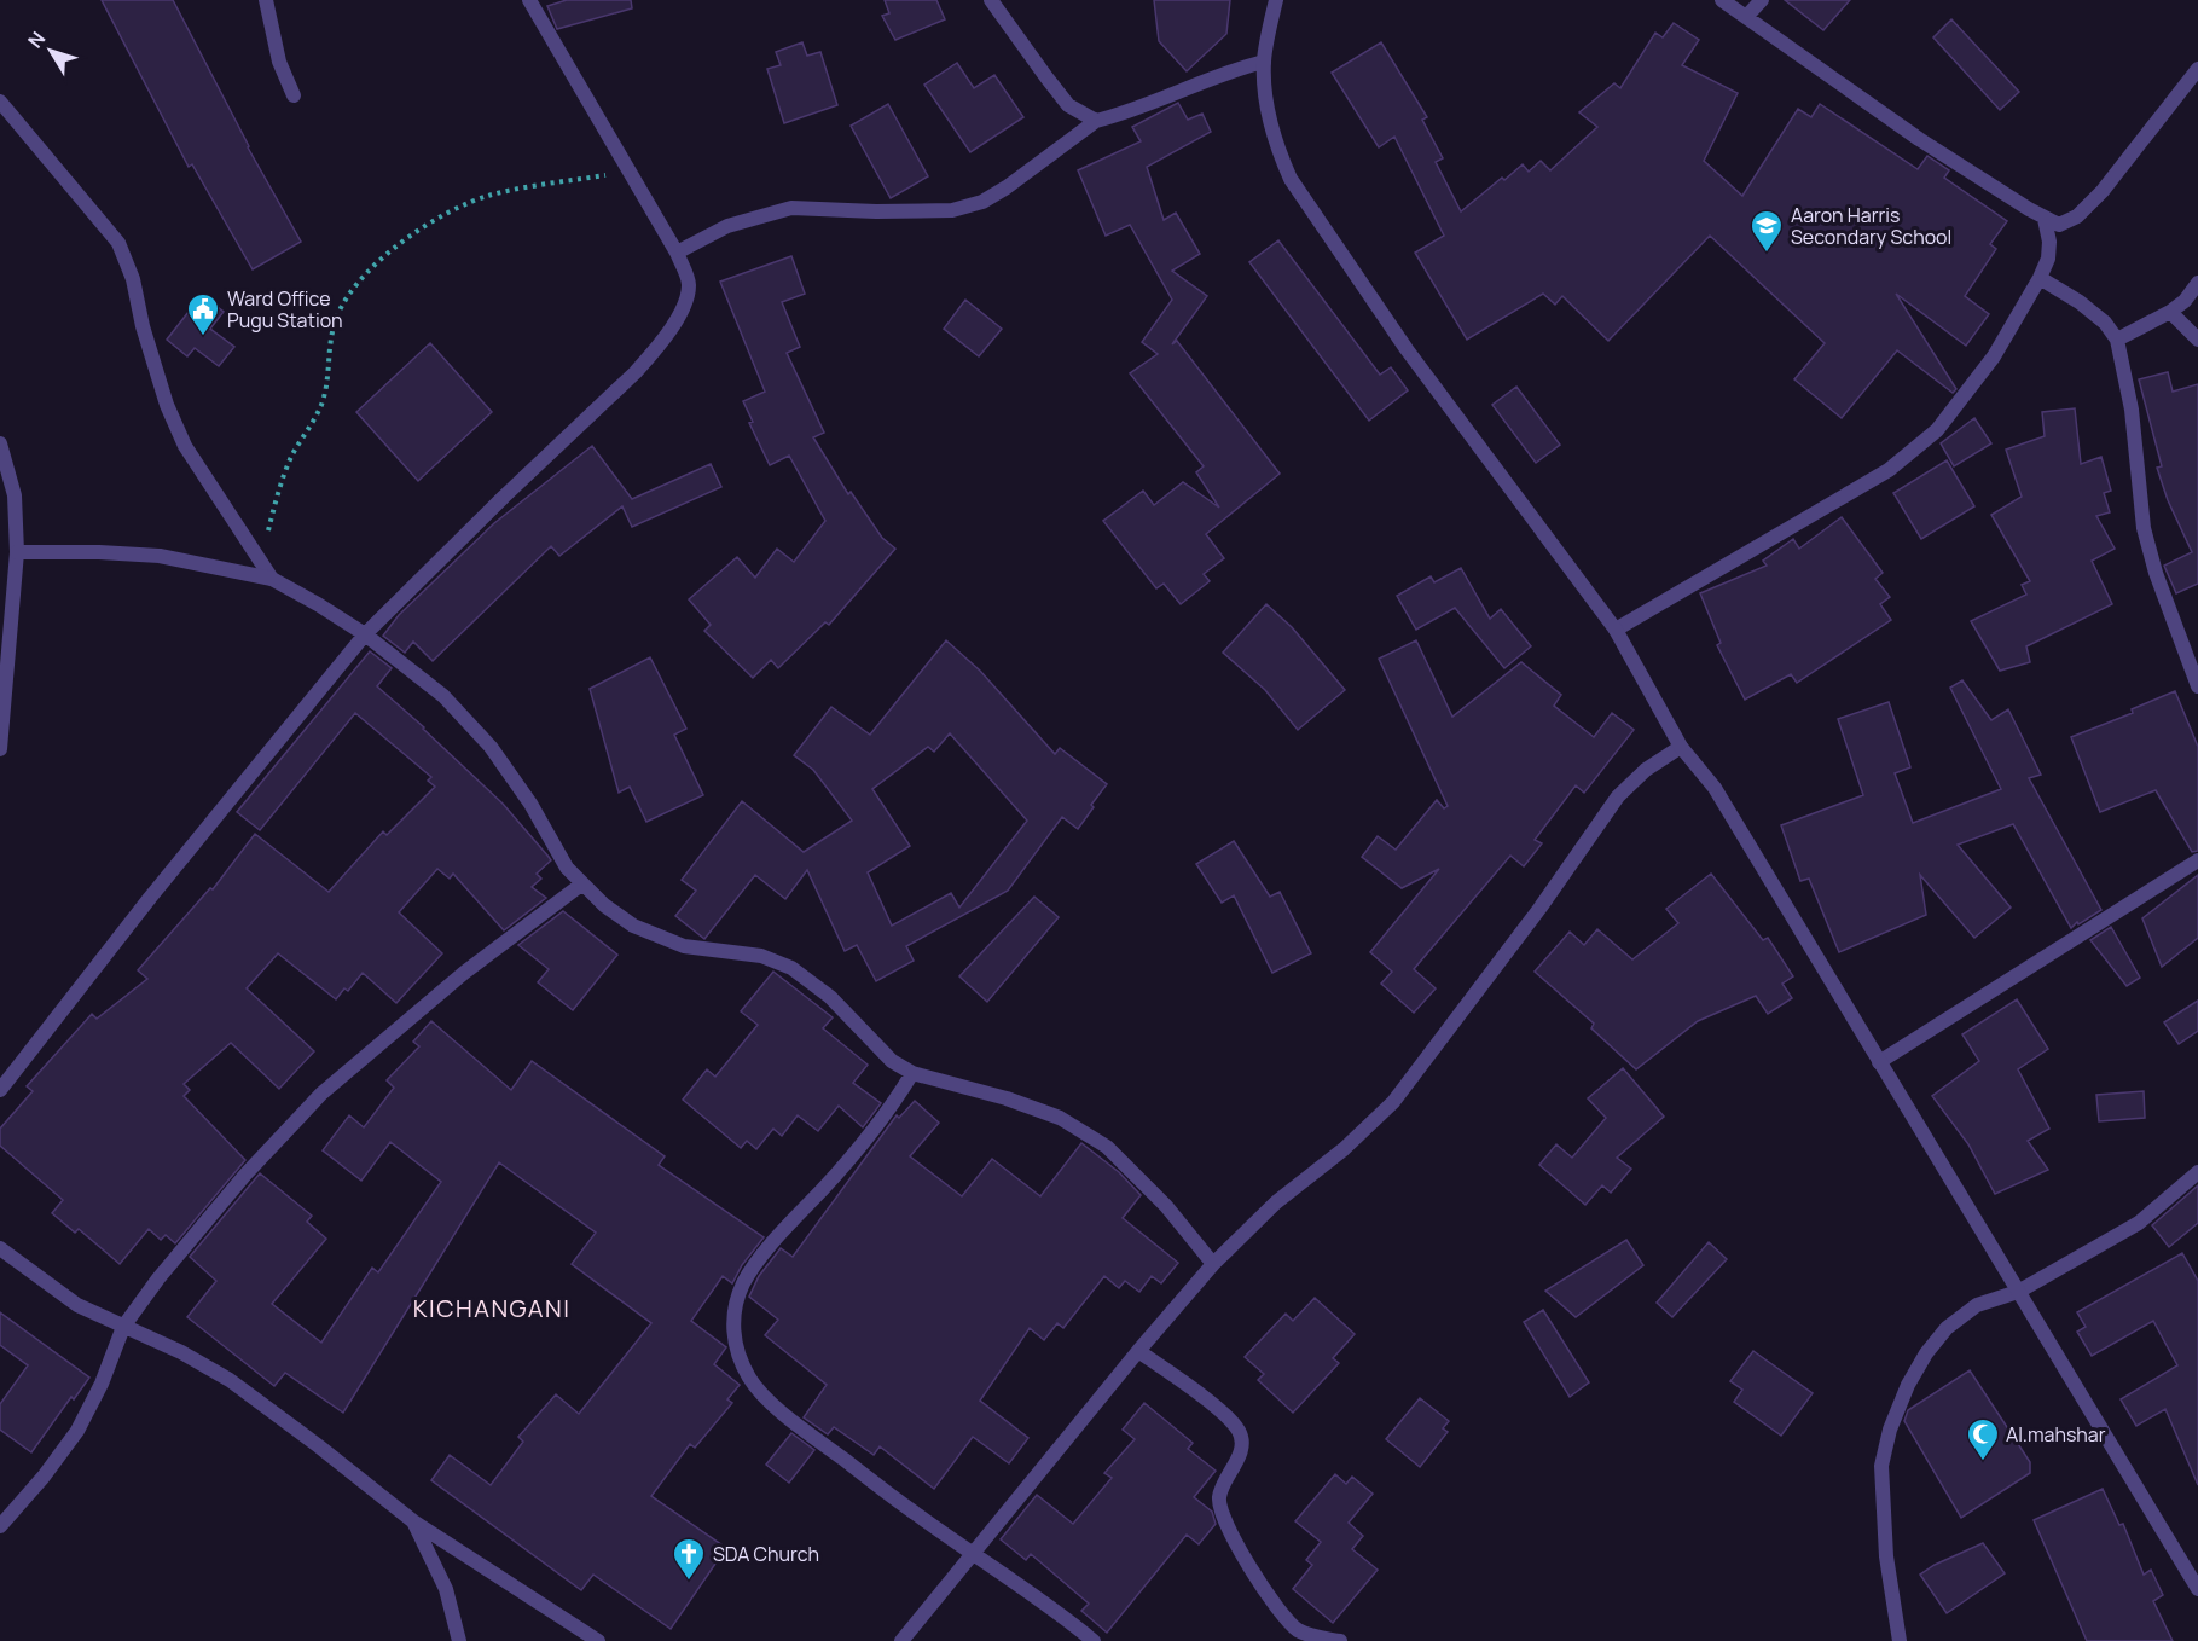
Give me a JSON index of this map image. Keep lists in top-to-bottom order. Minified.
{"districts":["KICHANGANI"],"places":{"school or university":["Aaron Harris Secondary School"],"public building":["Ward Office Pugu Station"],"mosque":["Al.mahshar"],"church":["SDA Church"]},"north":"top left"}
